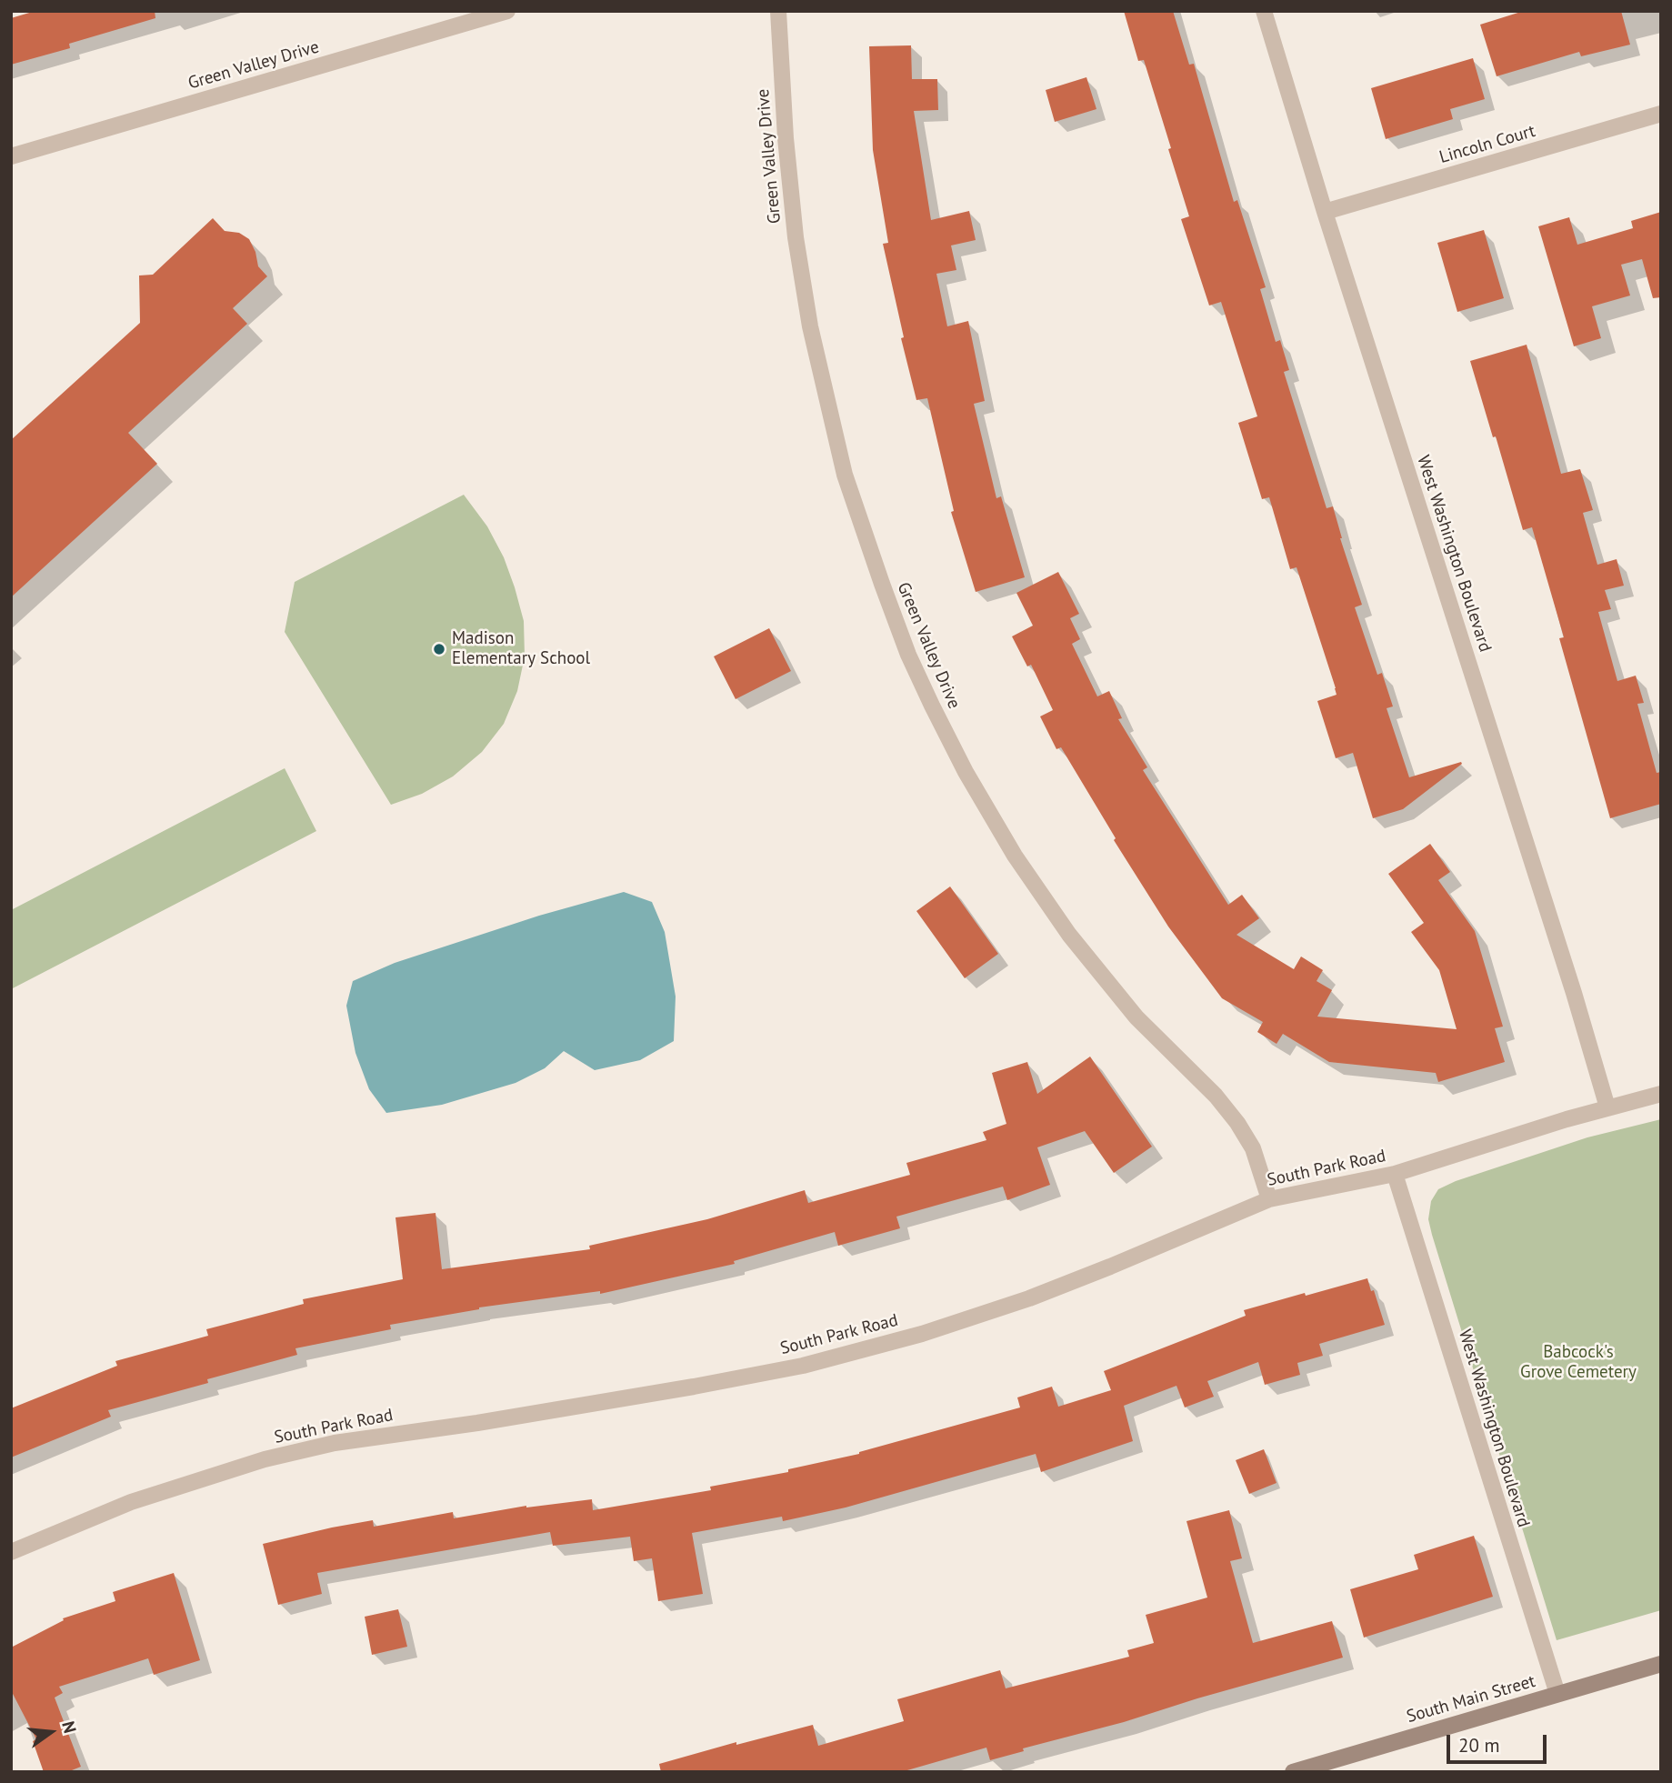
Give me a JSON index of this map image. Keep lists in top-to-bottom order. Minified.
{"streets":{"main road":["South Main Street"],"street":["Green Valley Drive","Lincoln Court","West Washington Boulevard","South Park Road"]},"crossings":[["Green Valley Drive","South Park Road"],["Lincoln Court","West Washington Boulevard"],["West Washington Boulevard","South Park Road"],["West Washington Boulevard","South Main Street"]],"parks":["Babcock's Grove Cemetery"],"places":["Madison Elementary School"],"scale_bar":"20 m","north":"right"}
